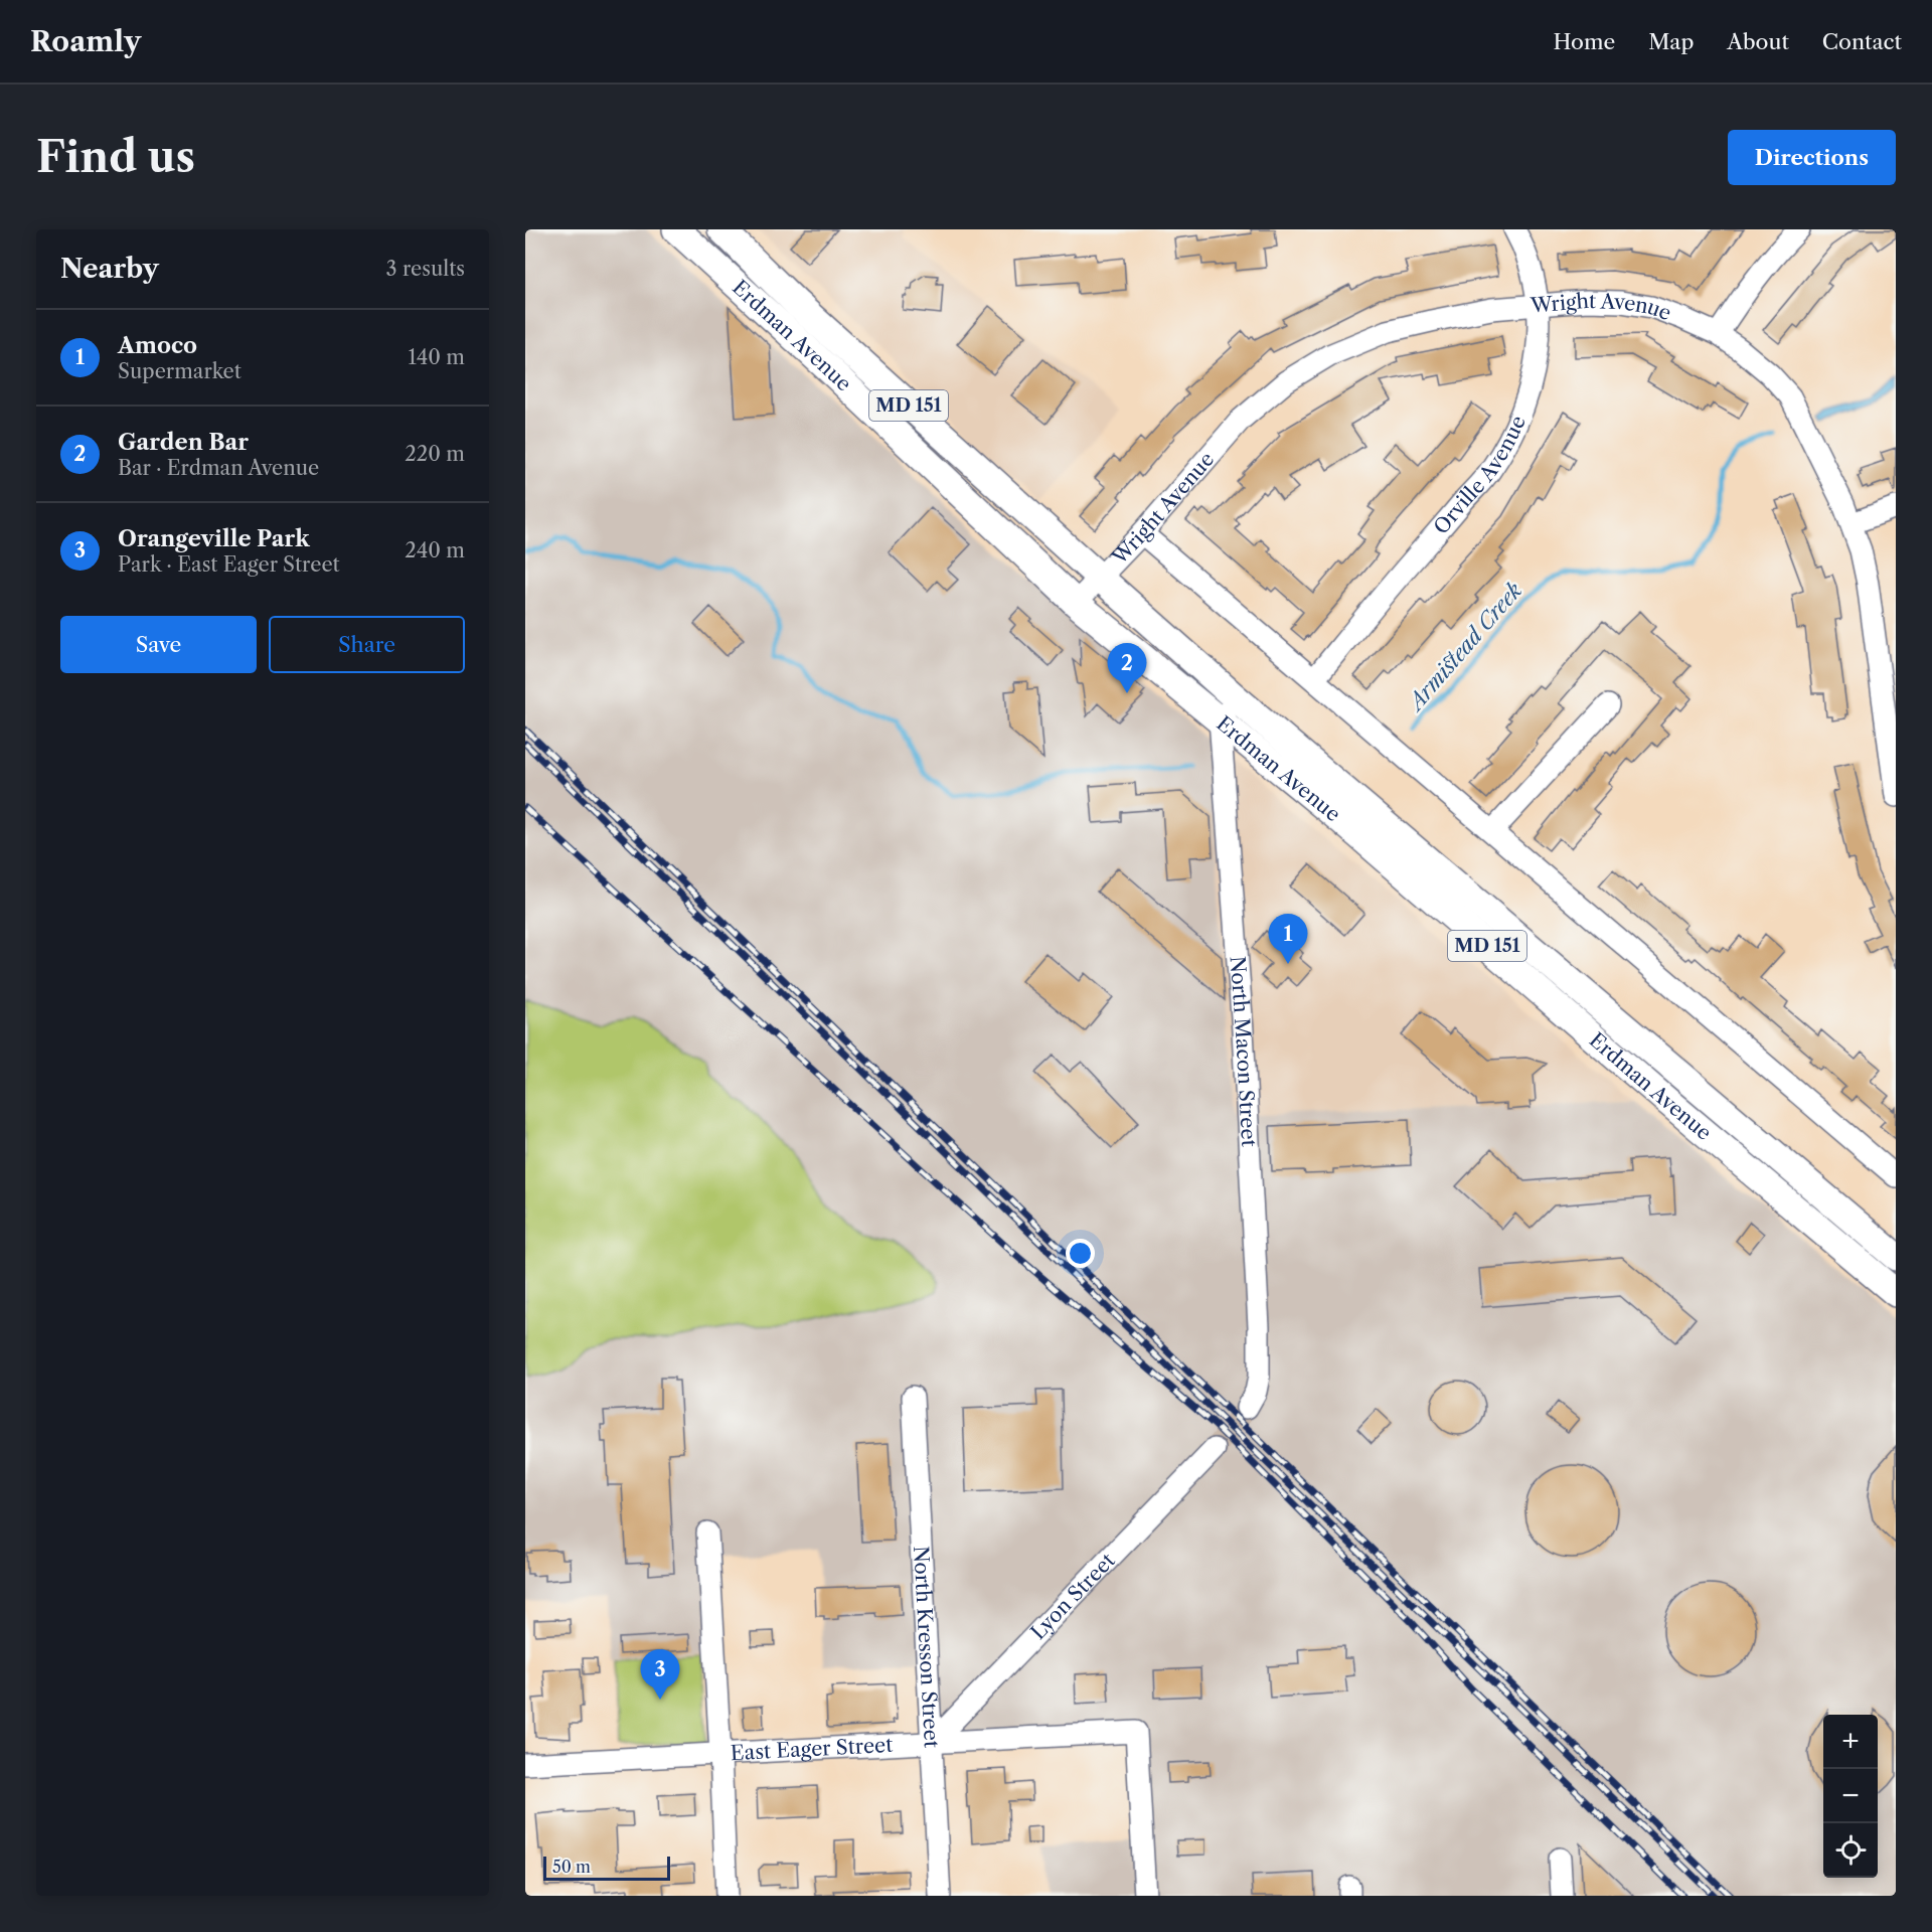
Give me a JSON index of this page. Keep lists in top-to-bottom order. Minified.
{"streets":{"main road":["Erdman Avenue","MD 151"],"street":["Wright Avenue","Orville Avenue","North Macon Street","Lyon Street","North Kresson Street","East Eager Street"]},"crossings":[["Wright Avenue","Erdman Avenue"],["Wright Avenue","Orville Avenue"],["Erdman Avenue","North Macon Street"],["Lyon Street","North Kresson Street"],["Lyon Street","East Eager Street"],["North Kresson Street","East Eager Street"]],"water":["Armistead Creek"],"scale_bar":"50 m","page":{"header":"Roamly","nav":["Home","Map","About","Contact"],"buttons":["Directions",["Save","Share"]],"title":"Find us","heading":["Nearby","3 results"],"list":[{"mark":"1","name":"Amoco","note":"Supermarket","value":"140 m"},{"mark":"2","name":"Garden Bar","note":"Bar · Erdman Avenue","value":"220 m"},{"mark":"3","name":"Orangeville Park","note":"Park · East Eager Street","value":"240 m"}],"pins":["2","1","3"],"map_buttons":["+","−"],"scale":"50 m"}}
